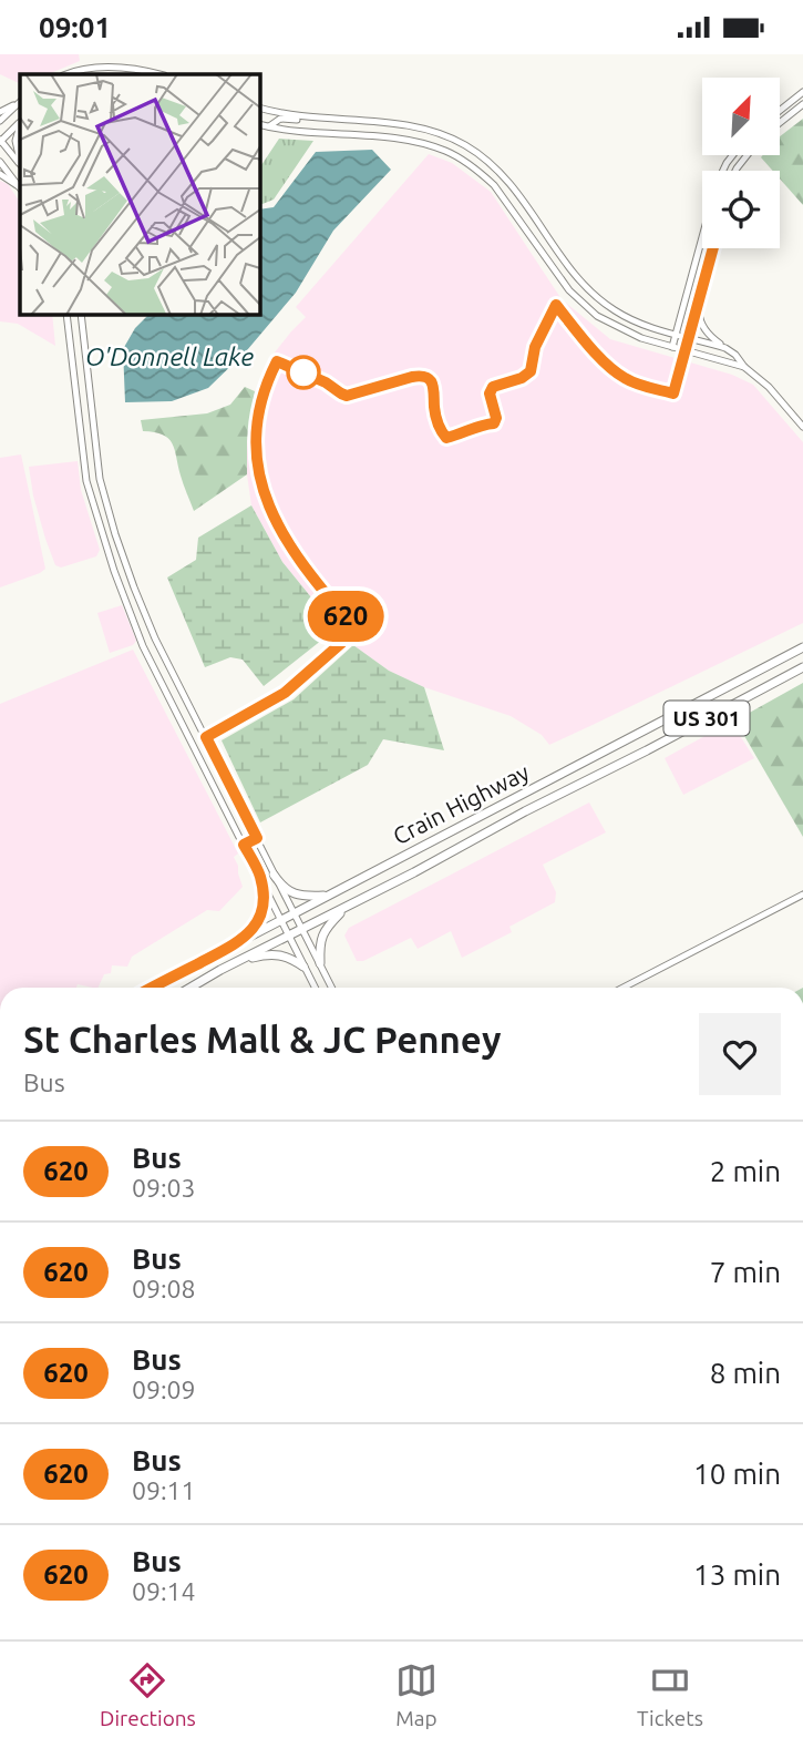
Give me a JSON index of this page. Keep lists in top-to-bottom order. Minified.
{"streets":{"highway":["US 301","Crain Highway"]},"water":["O'Donnell Lake"],"lines":["bus line 620"],"north":"top right","page":{"status":"09:01","on_map":"620","heading":["St Charles Mall & JC Penney","Bus"],"list":[{"mark":"620","name":"Bus","note":"09:03","value":"2 min"},{"mark":"620","name":"Bus","note":"09:08","value":"7 min"},{"mark":"620","name":"Bus","note":"09:09","value":"8 min"},{"mark":"620","name":"Bus","note":"09:11","value":"10 min"},{"mark":"620","name":"Bus","note":"09:14","value":"13 min"}],"tabs":["Directions","Map","Tickets"]}}
